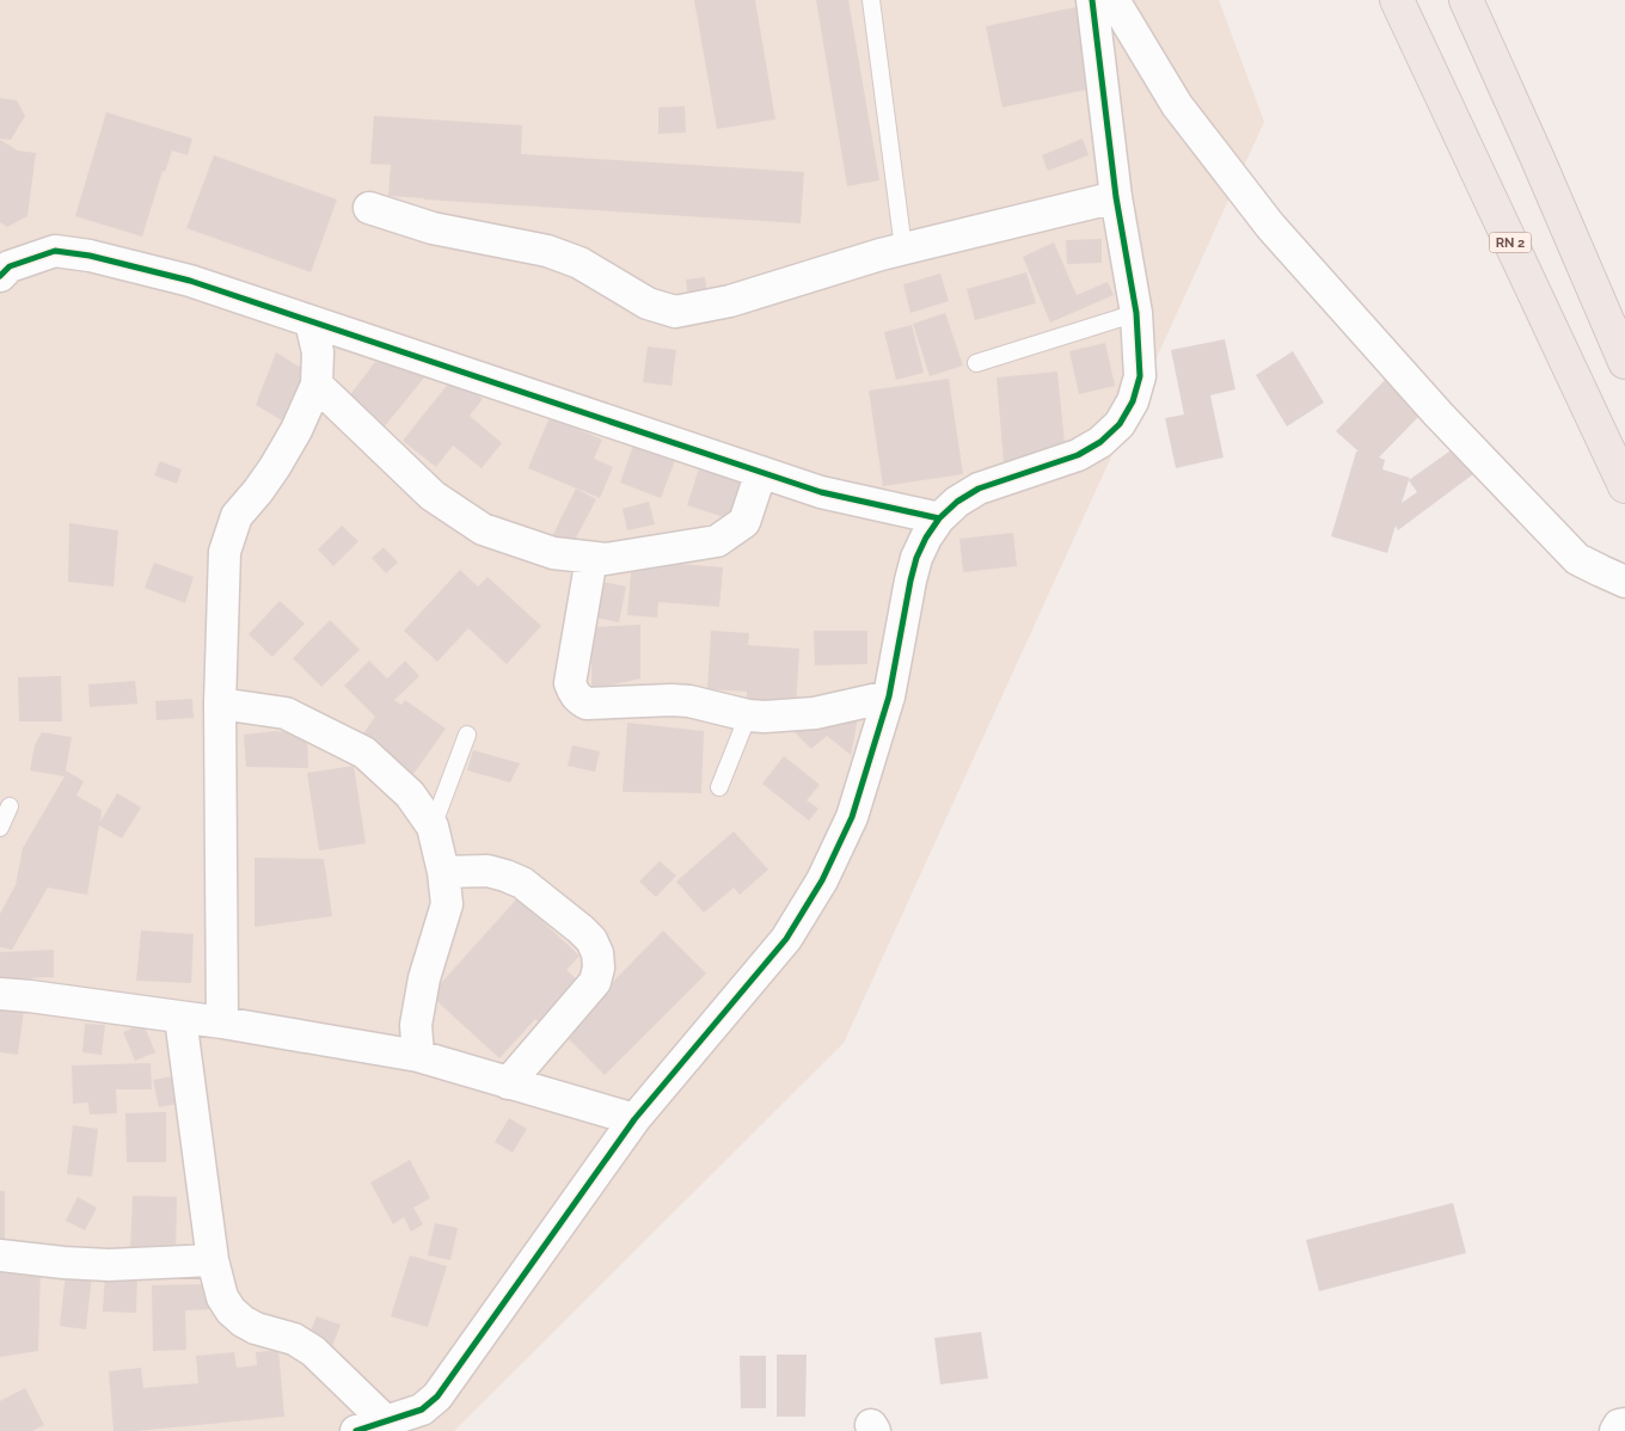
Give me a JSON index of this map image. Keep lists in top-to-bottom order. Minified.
{"streets":{"highway":["RN 2"]}}
